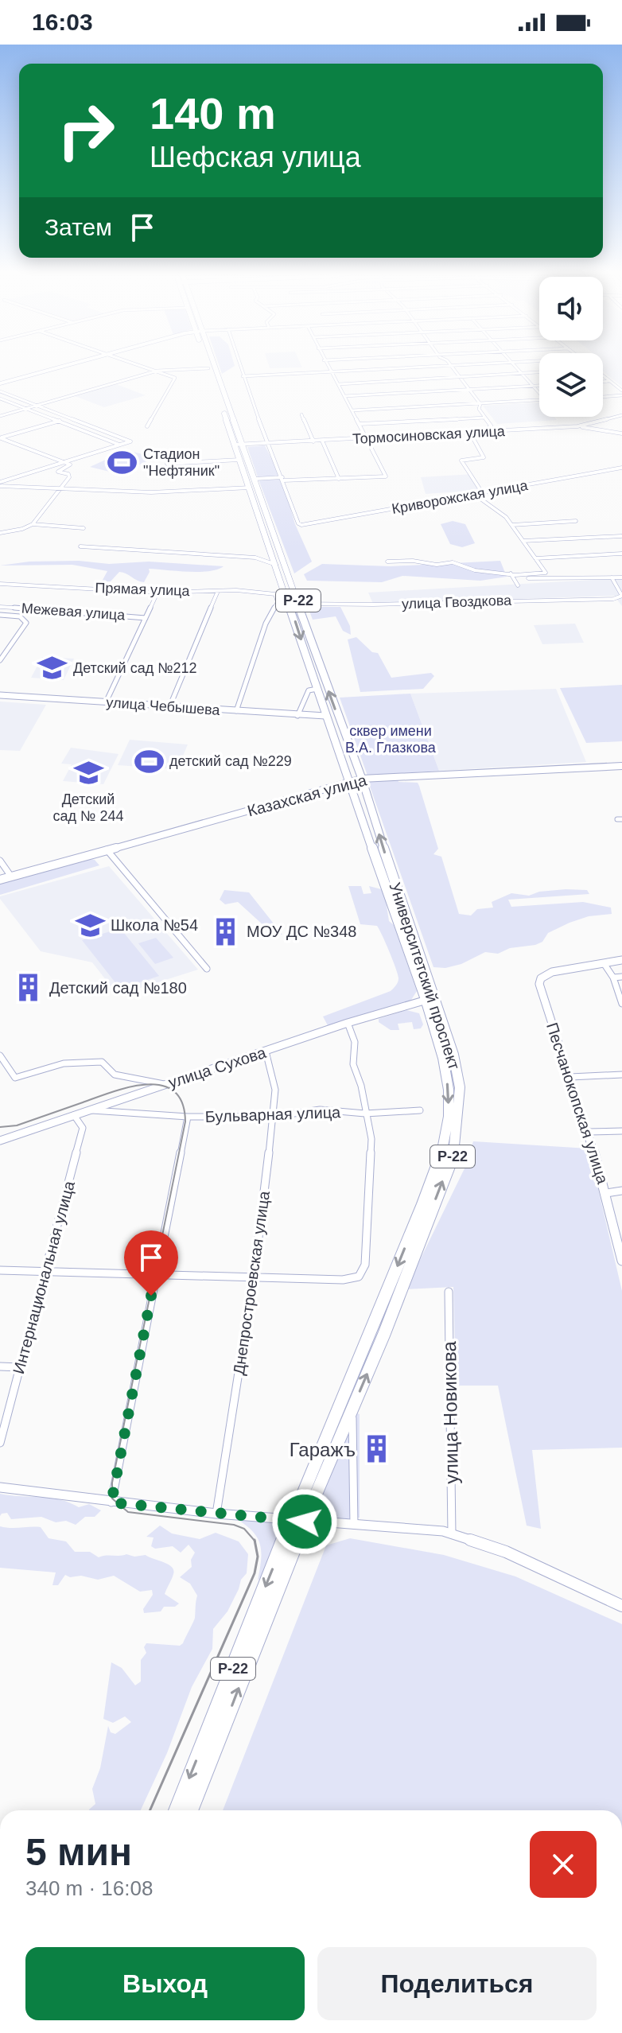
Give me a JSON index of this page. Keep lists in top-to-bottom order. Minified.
{"streets":{"highway":["Р-22","Университетский проспект"],"main road":["Казахская улица"],"street":["Тормосиновская улица","Криворожская улица","Прямая улица","улица Гвоздкова","Межевая улица","улица Чебышева","улица Сухова","Песчанокопская улица","Бульварная улица","Интернациональная улица","Днепростроевская улица","улица Новикова"]},"crossings":[["Тормосиновская улица","Университетский проспект"],["Прямая улица","улица Гвоздкова"],["улица Гвоздкова","Университетский проспект"],["улица Чебышева","Университетский проспект"],["Казахская улица","Университетский проспект"],["Университетский проспект","улица Сухова"],["улица Сухова","Бульварная улица"],["улица Сухова","Интернациональная улица"],["улица Сухова","Днепростроевская улица"],["Бульварная улица","Днепростроевская улица"]],"parks":["сквер имени В.А. Глазкова"],"places":{"sports":["Стадион \"Нефтяник\"","детский сад №229"],"school or university":["Детский сад №212","Детский сад № 244","Школа №54"],"building":["МОУ ДС №348","Детский сад №180","Гаражъ"]},"page":{"status":"16:03","turn":["140 m","Шефская улица"],"then":"Затем","heading":["5 мин","340 m · 16:08"],"buttons":["Выход","Поделиться"]}}
